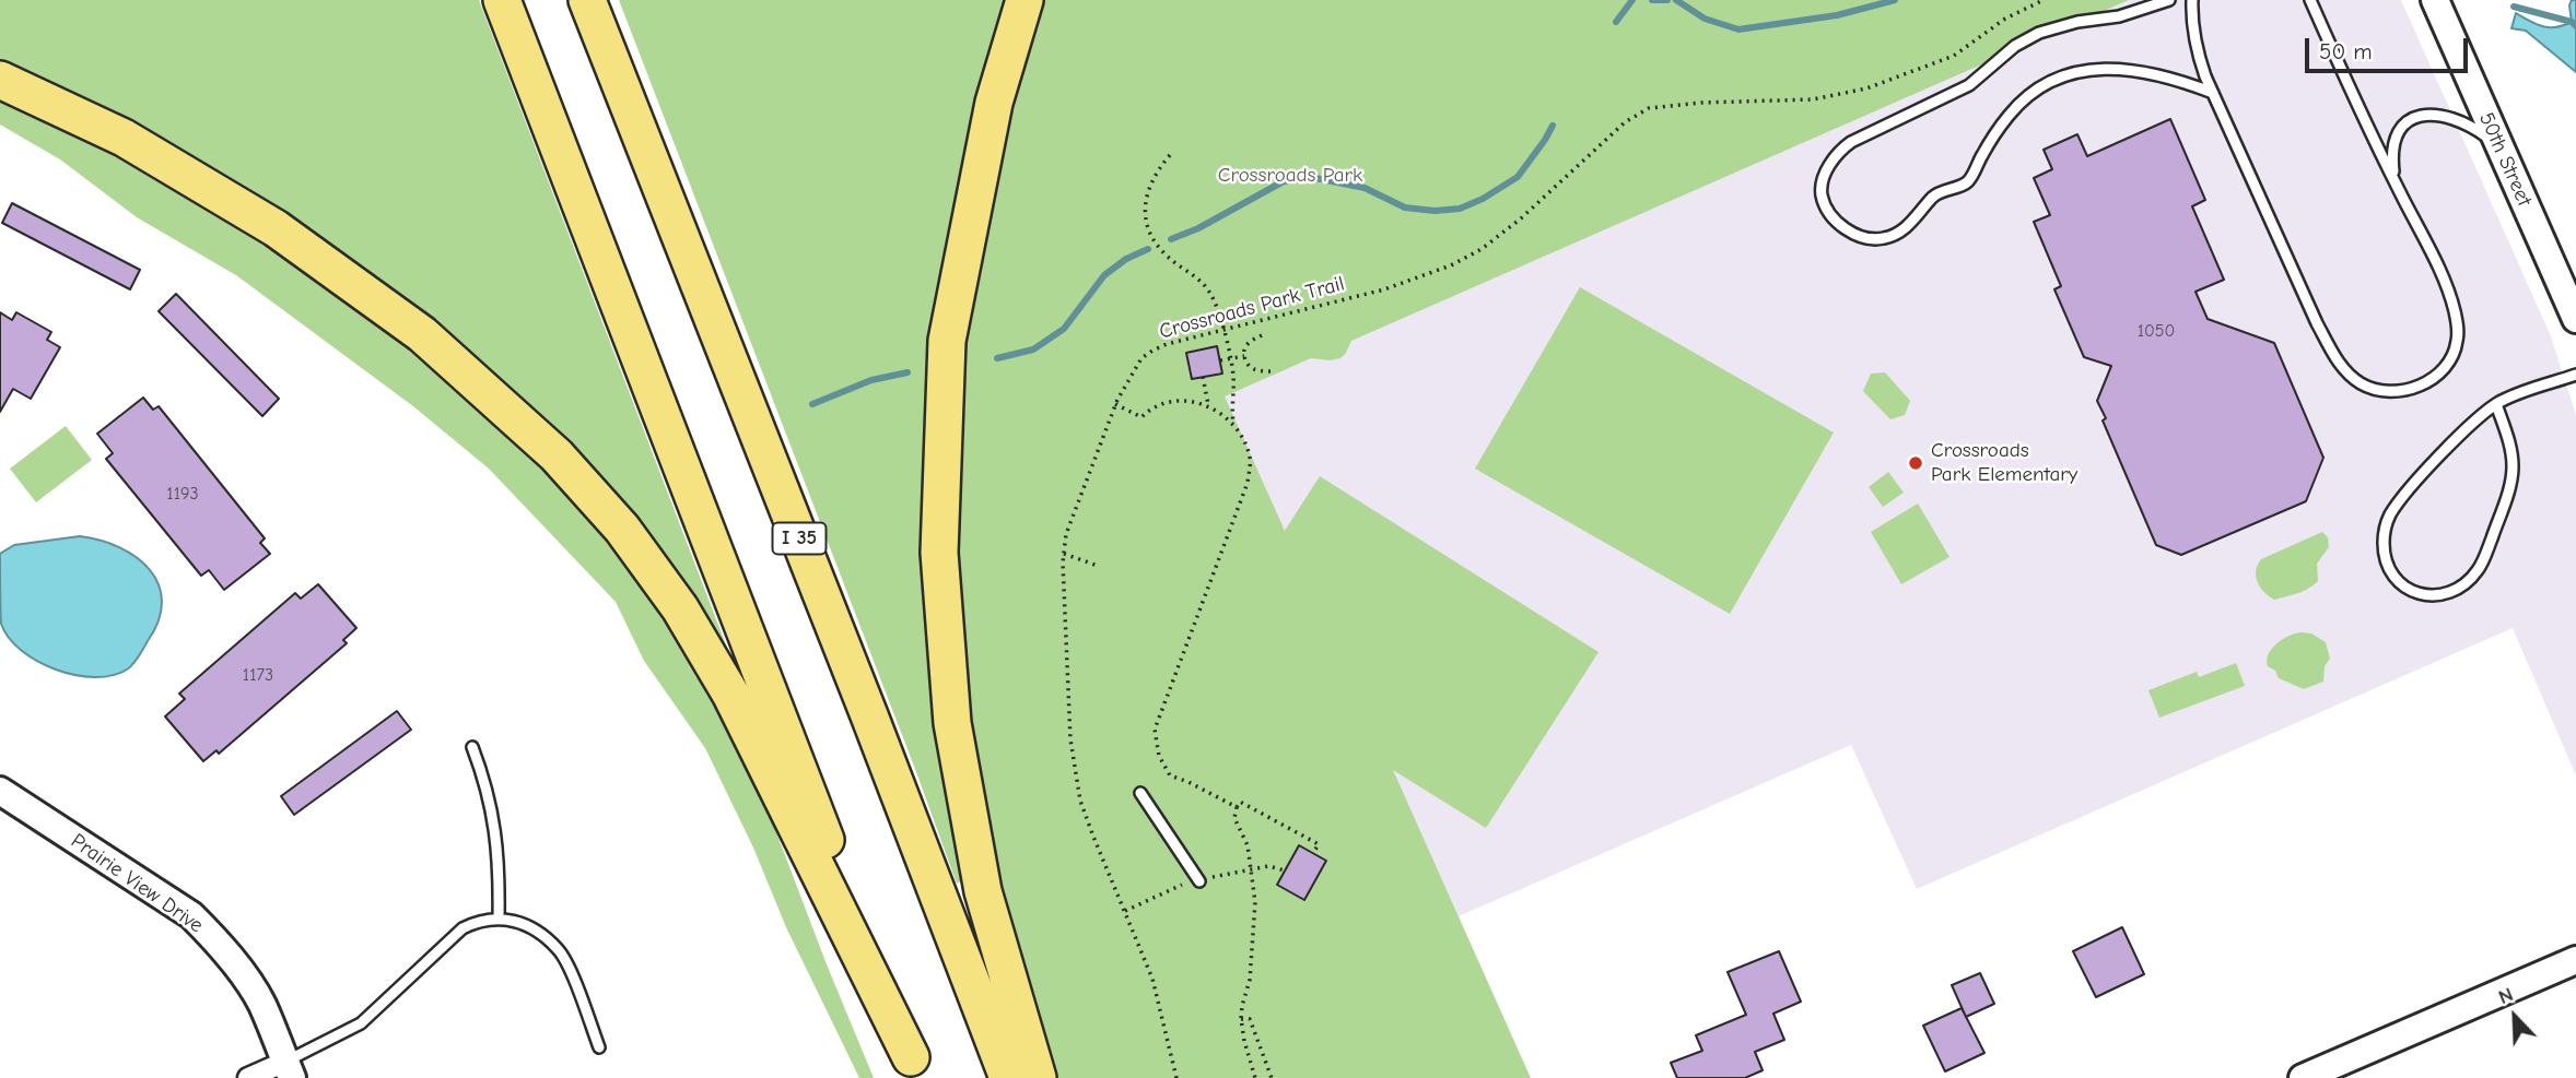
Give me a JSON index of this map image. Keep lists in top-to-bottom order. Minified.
{"streets":{"highway":["I 35"],"main road":["50th Street","Prairie View Drive"],"path":["Crossroads Park Trail"]},"parks":["Crossroads Park"],"places":["Crossroads Park Elementary"],"house_numbers":["1050","1193","1173"],"scale_bar":"50 m","north":"top left"}
